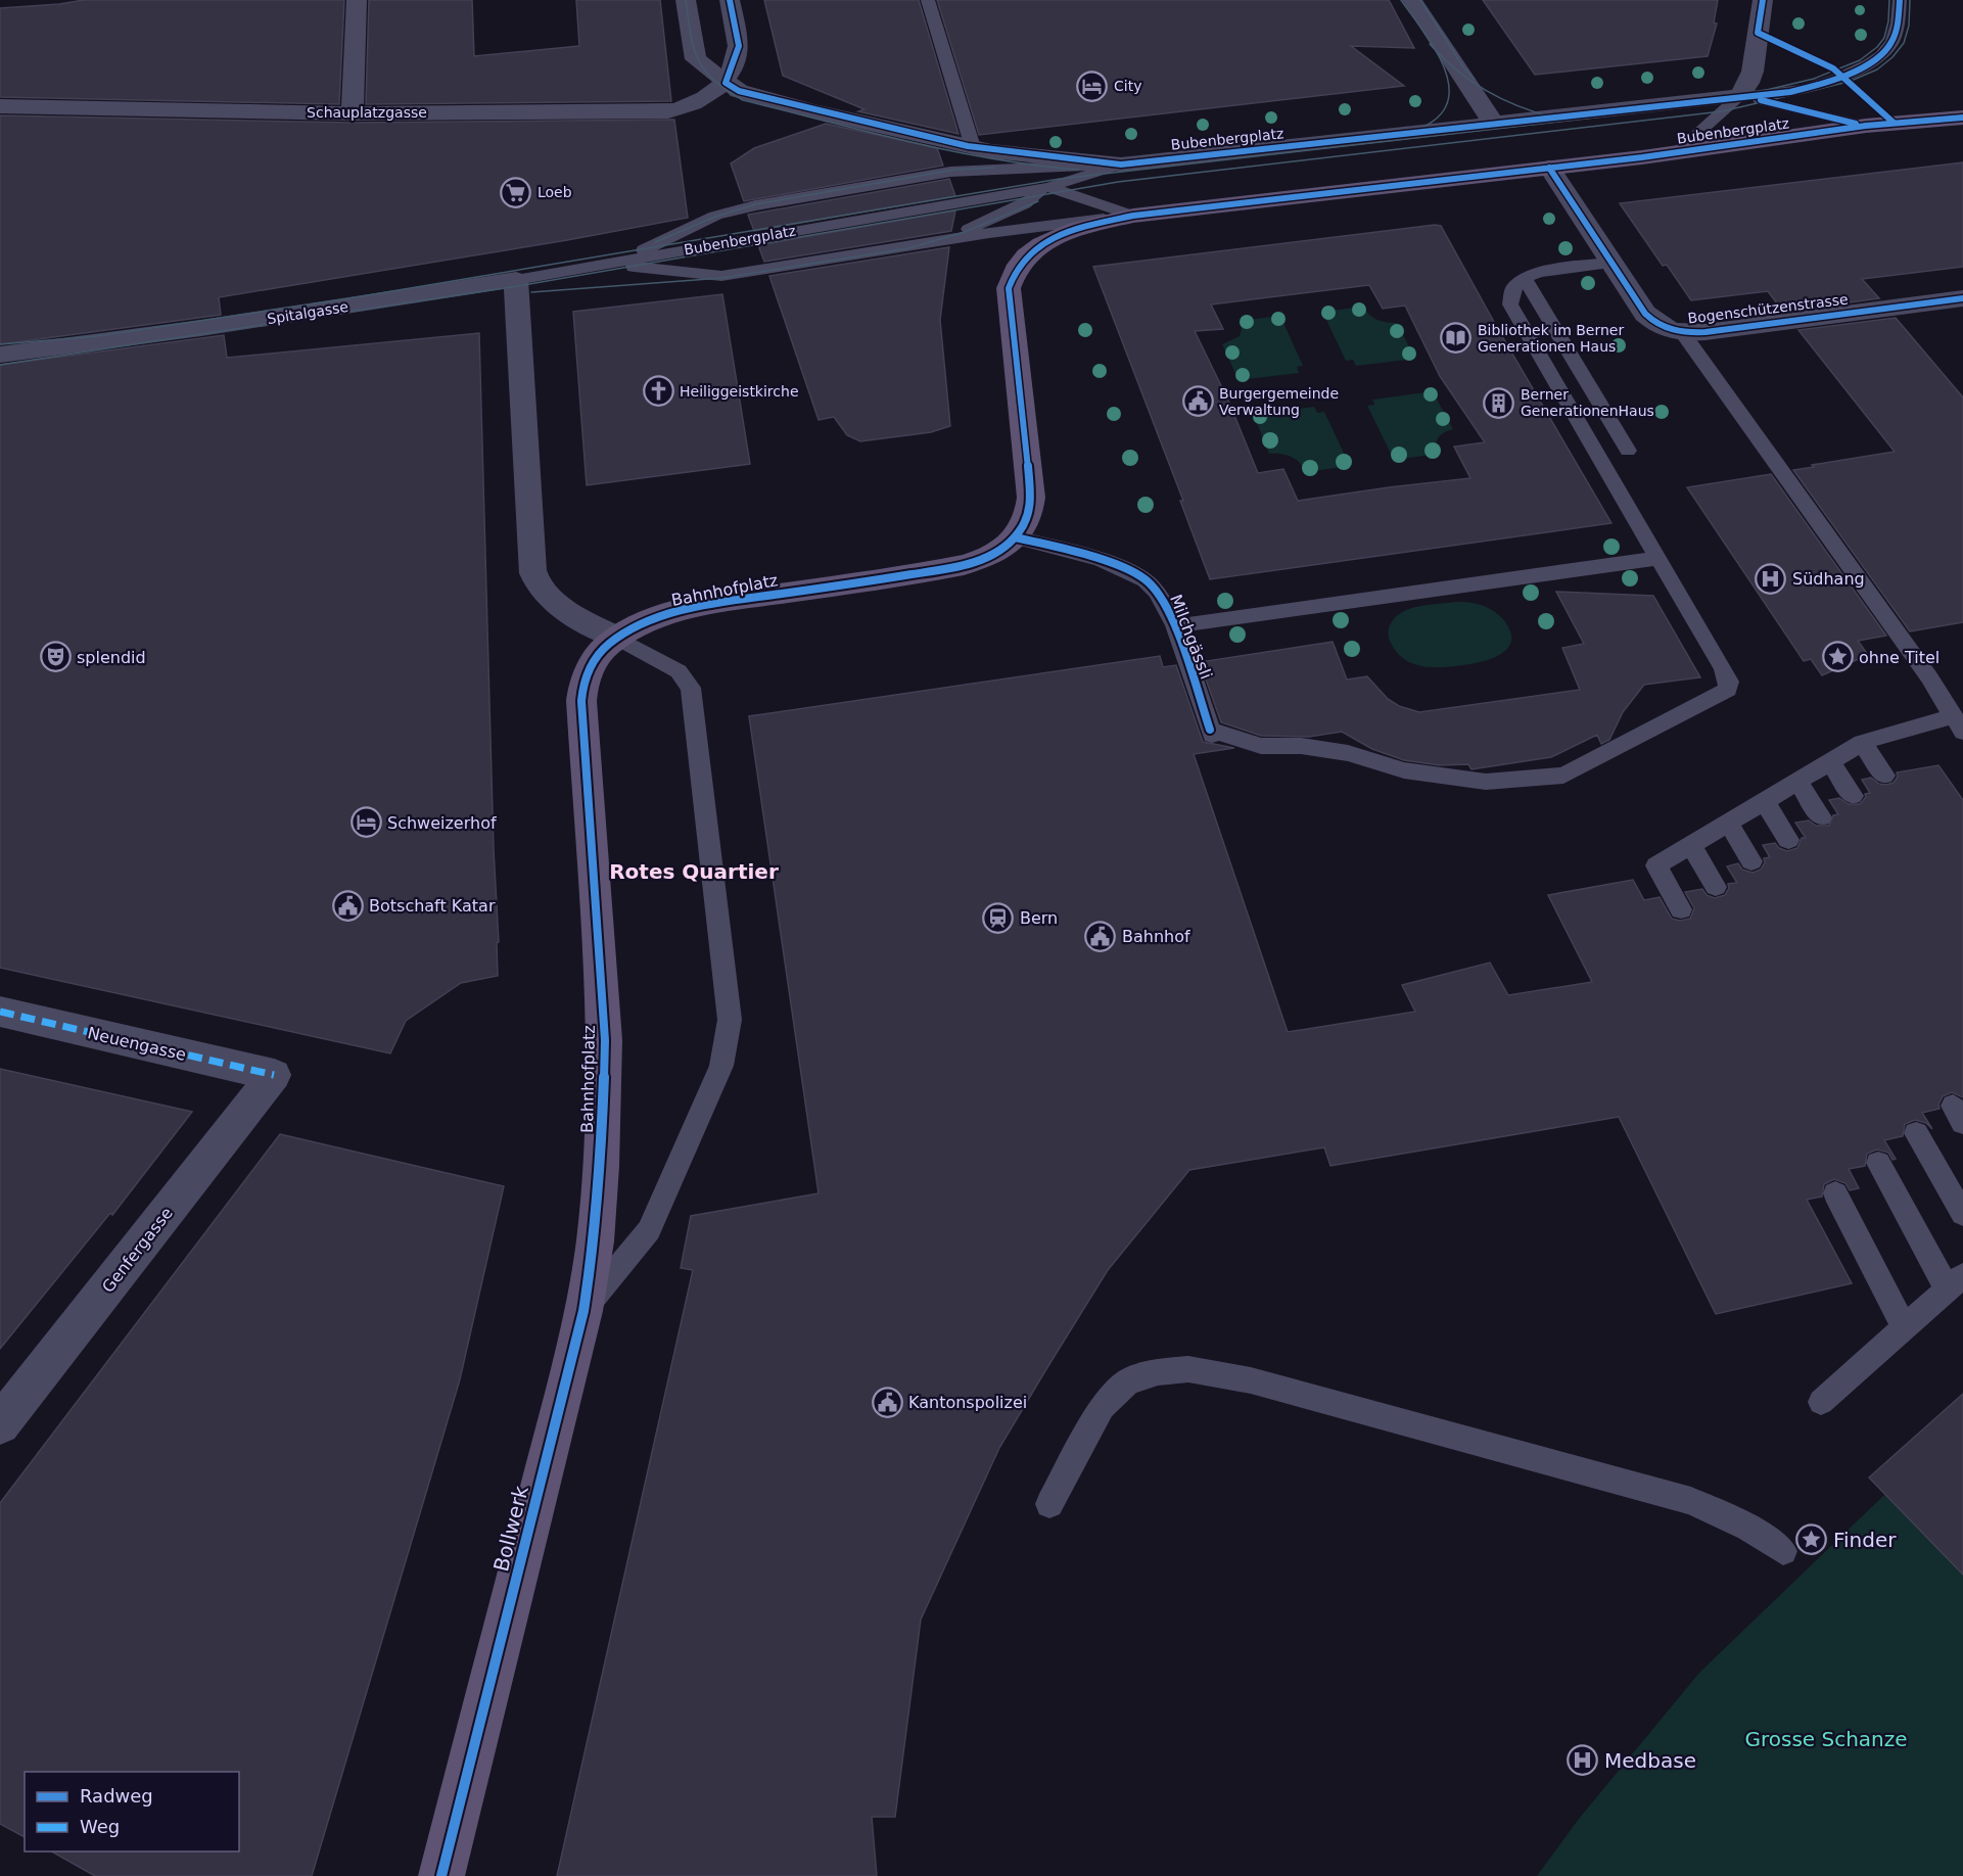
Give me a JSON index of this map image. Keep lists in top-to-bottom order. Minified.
{"streets":{"main road":["Bubenbergplatz","Bahnhofplatz","Bollwerk"],"street":["Schauplatzgasse","Bogenschützenstrasse","Spitalgasse","Neuengasse","Genfergasse"],"lane":["Milchgässli"]},"crossings":[["Schauplatzgasse","Bubenbergplatz"],["Bubenbergplatz","Bogenschützenstrasse"],["Bubenbergplatz","Spitalgasse"],["Bubenbergplatz","Bahnhofplatz"],["Bahnhofplatz","Milchgässli"],["Bahnhofplatz","Bollwerk"],["Neuengasse","Genfergasse"]],"districts":["Rotes Quartier"],"parks":["Grosse Schanze"],"places":{"hotel":["City","Schweizerhof"],"supermarket":["Loeb"],"library":["Bibliothek im Berner Generationen Haus"],"church":["Heiliggeistkirche"],"public building":["Burgergemeinde Verwaltung","Botschaft Katar","Bahnhof","Kantonspolizei"],"building":["Berner GenerationenHaus"],"hospital":["Südhang","Medbase"],"theatre":["splendid"],"place":["ohne Titel","Finder"],"station":["Bern"]},"legend":["Radweg","Weg"]}
